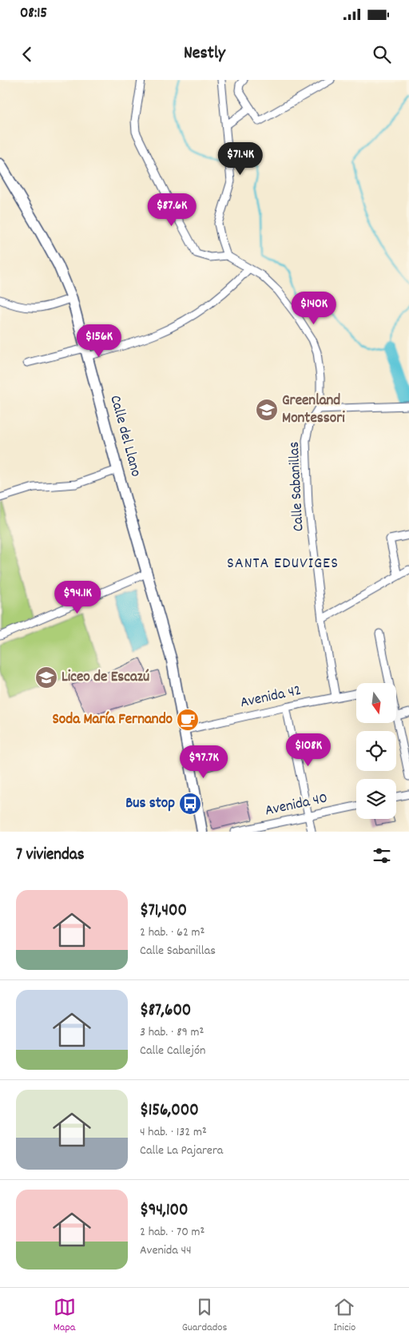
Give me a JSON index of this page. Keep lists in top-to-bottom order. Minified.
{"streets":{"main road":["Calle del Llano"],"street":["Calle Sabanillas","Avenida 42","Avenida 40"]},"crossings":[["Calle del Llano","Avenida 42"],["Calle Sabanillas","Avenida 42"]],"districts":["SANTA EDUVIGES"],"places":{"school or university":["Greenland Montessori","Liceo de Escazú"],"cafe":["Soda María Fernando"],"bus stop":["Bus stop"]},"north":"bottom","page":{"status":"08:15","header":"Nestly","price":["$71.4K","$87.6K","$140K","$156K","$94.1K","$108K","$97.7K"],"heading":"7 viviendas","list":[{"name":"$71,400","note":"2 hab. · 62 m² · Calle Sabanillas"},{"name":"$87,600","note":"3 hab. · 89 m² · Calle Callejón"},{"name":"$156,000","note":"4 hab. · 132 m² · Calle La Pajarera"},{"name":"$94,100","note":"2 hab. · 70 m² · Avenida 44"}],"tabs":["Mapa","Guardados","Inicio"]}}
